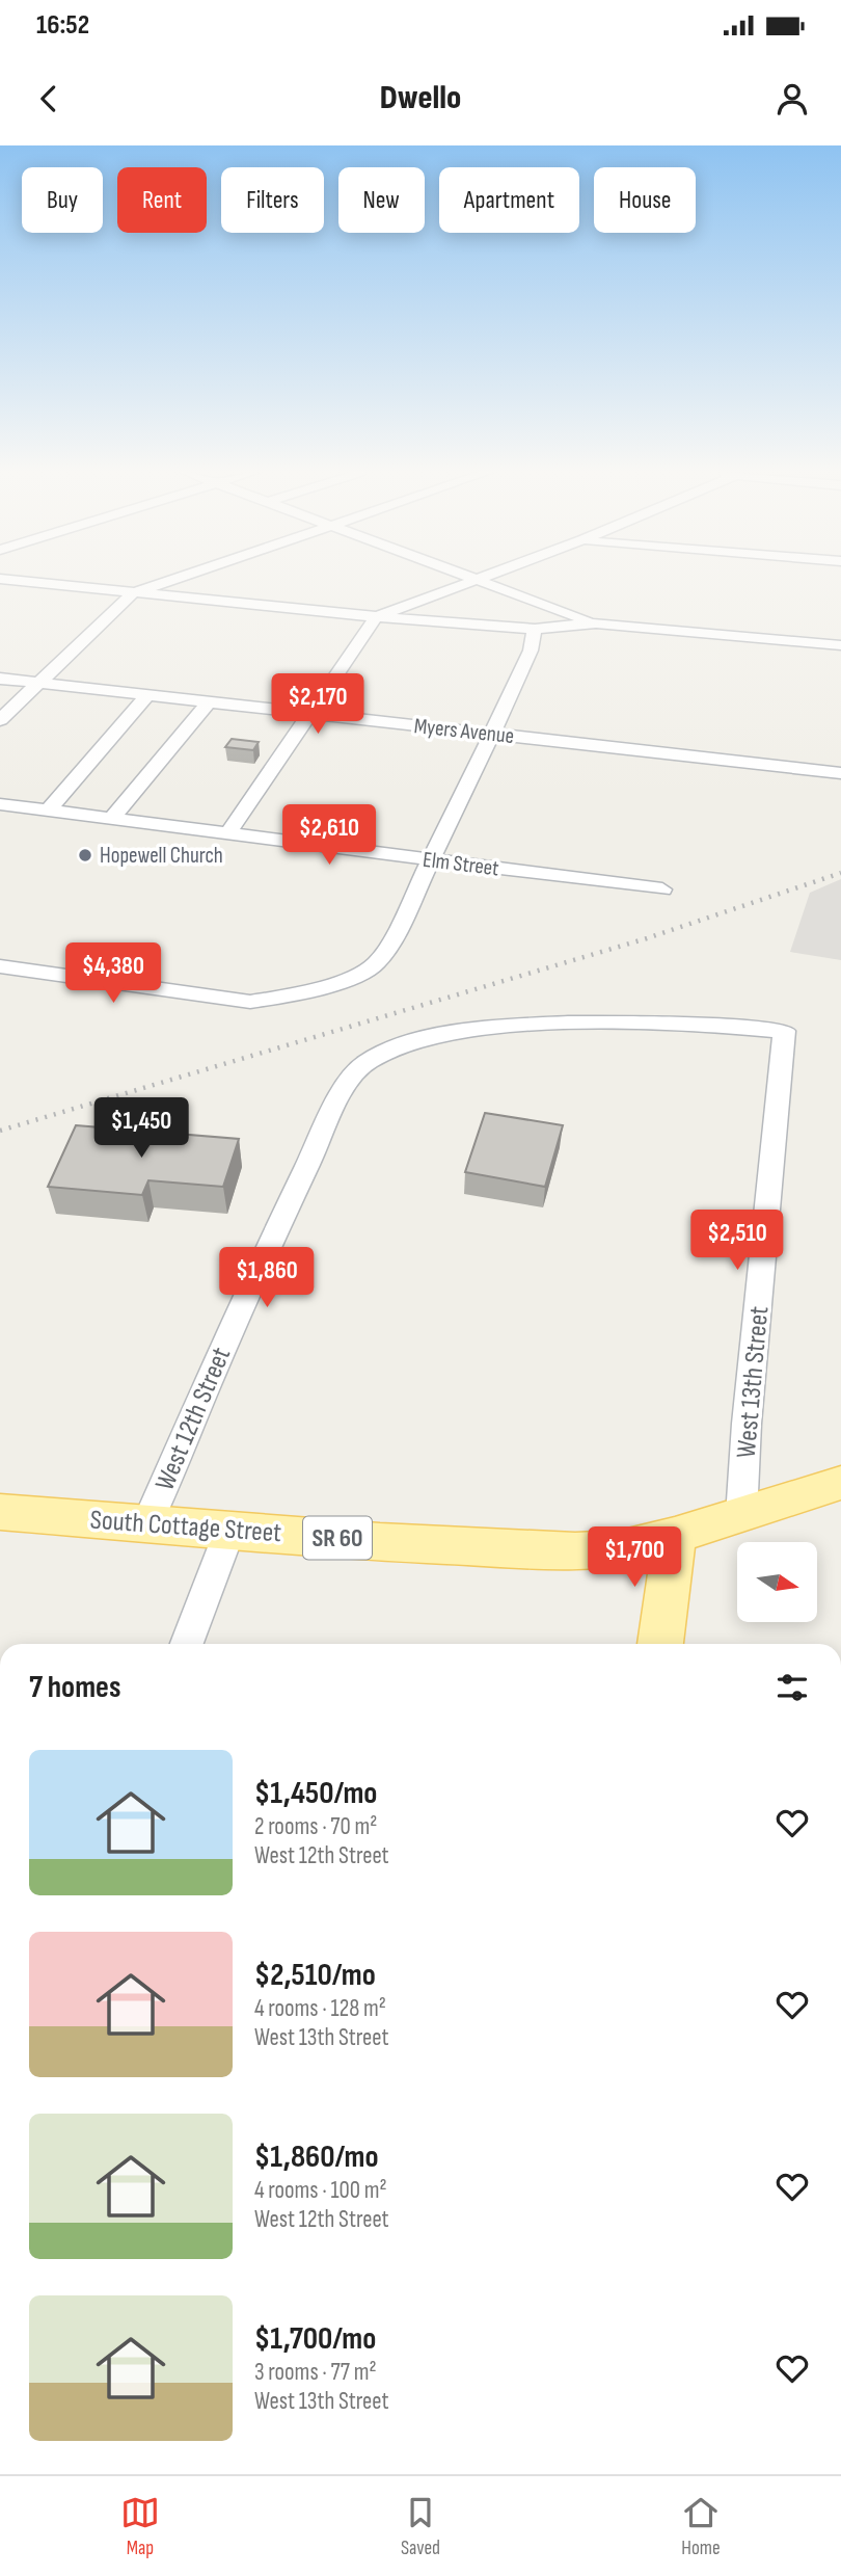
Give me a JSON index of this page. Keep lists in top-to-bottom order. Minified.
{"streets":{"main road":["South Cottage Street","SR 60"],"street":["Myers Avenue","Elm Street","West 13th Street","West 12th Street"]},"crossings":[["West 13th Street","West 12th Street"],["West 13th Street","SR 60"],["West 12th Street","South Cottage Street"],["South Cottage Street","SR 60"]],"places":["Hopewell Church"],"north":"right","page":{"status":"16:52","header":"Dwello","chip":["Buy","Rent","Filters","New","Apartment","House"],"price":["$2,170","$2,610","$4,380","$1,450","$2,510","$1,860","$1,700"],"heading":"7 homes","list":[{"name":"$1,450/mo","note":"2 rooms · 70 m² · West 12th Street"},{"name":"$2,510/mo","note":"4 rooms · 128 m² · West 13th Street"},{"name":"$1,860/mo","note":"4 rooms · 100 m² · West 12th Street"},{"name":"$1,700/mo","note":"3 rooms · 77 m² · West 13th Street"}],"tabs":["Map","Saved","Home"]}}
